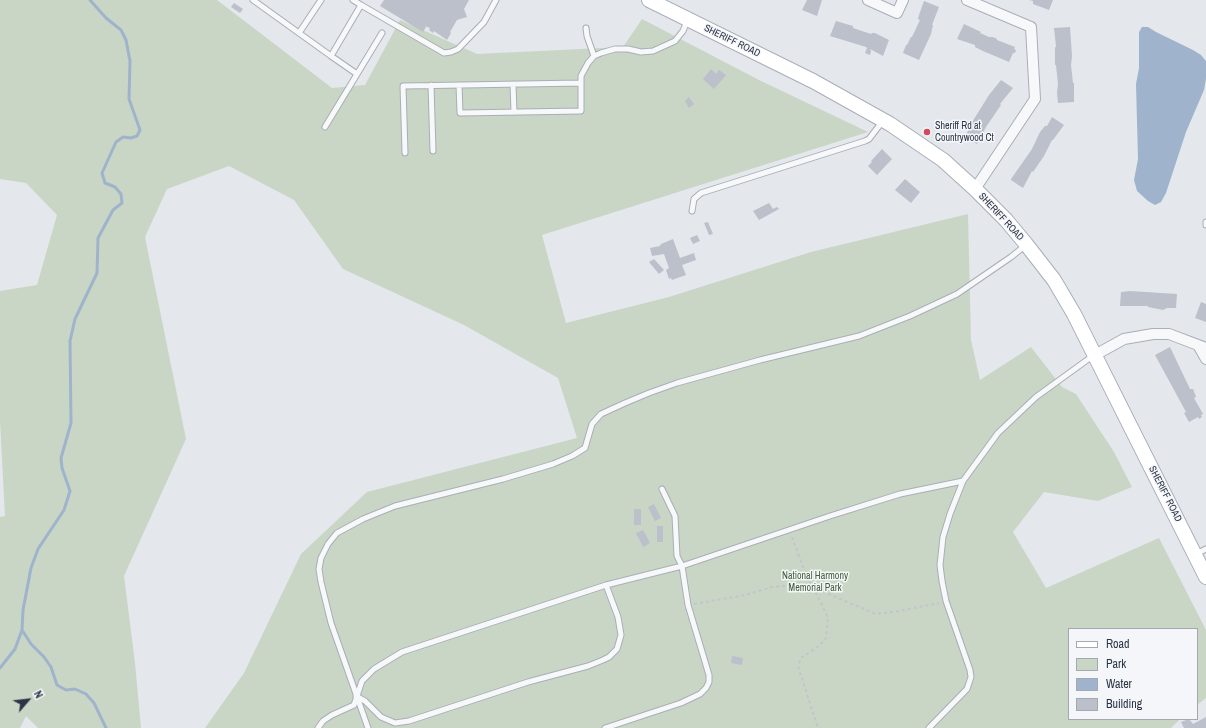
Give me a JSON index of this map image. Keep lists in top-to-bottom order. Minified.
{"streets":{"main road":["SHERIFF ROAD"]},"parks":["National Harmony Memorial Park"],"places":["Sheriff Rd at Countrywood Ct"],"legend":["Road","Park","Water","Building"],"north":"top right"}
